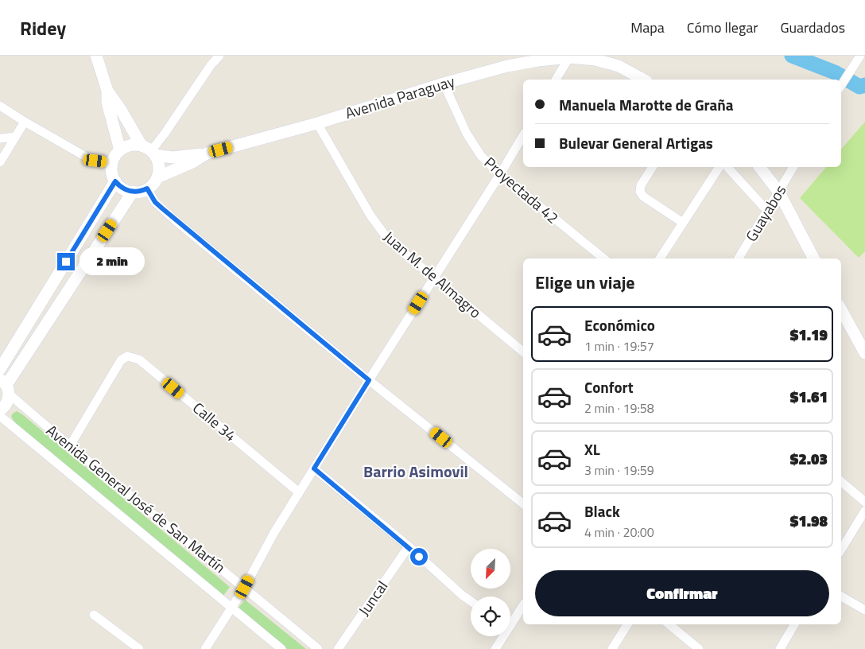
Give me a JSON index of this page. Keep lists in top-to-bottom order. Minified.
{"streets":{"street":["Avenida Paraguay","Proyectada 42","Guayabos","Juan M. de Almagro","Calle 34","Avenida General José de San Martín","Juncal"]},"crossings":[["Avenida Paraguay","Proyectada 42"],["Avenida Paraguay","Juan M. de Almagro"],["Calle 34","Avenida General José de San Martín"]],"districts":["Barrio Asimovil"],"north":"bottom left","page":{"header":"Ridey","nav":["Mapa","Cómo llegar","Guardados"],"banner":["Manuela Marotte de Graña","Bulevar General Artigas"],"bubble":"2 min","heading":"Elige un viaje","list":[{"name":"Económico","note":"1 min · 19:57","value":"$1.19"},{"name":"Confort","note":"2 min · 19:58","value":"$1.61"},{"name":"XL","note":"3 min · 19:59","value":"$2.03"},{"name":"Black","note":"4 min · 20:00","value":"$1.98"}],"buttons":"Confirmar"}}
